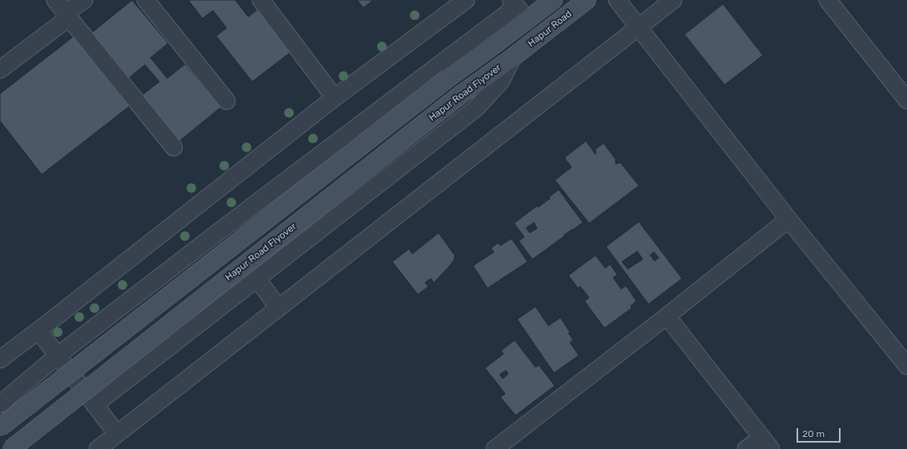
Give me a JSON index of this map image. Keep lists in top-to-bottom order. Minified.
{"streets":{"main road":["Hapur Road","Hapur Road Flyover"]},"crossings":[["Hapur Road","Hapur Road Flyover"]],"scale_bar":"20 m"}
